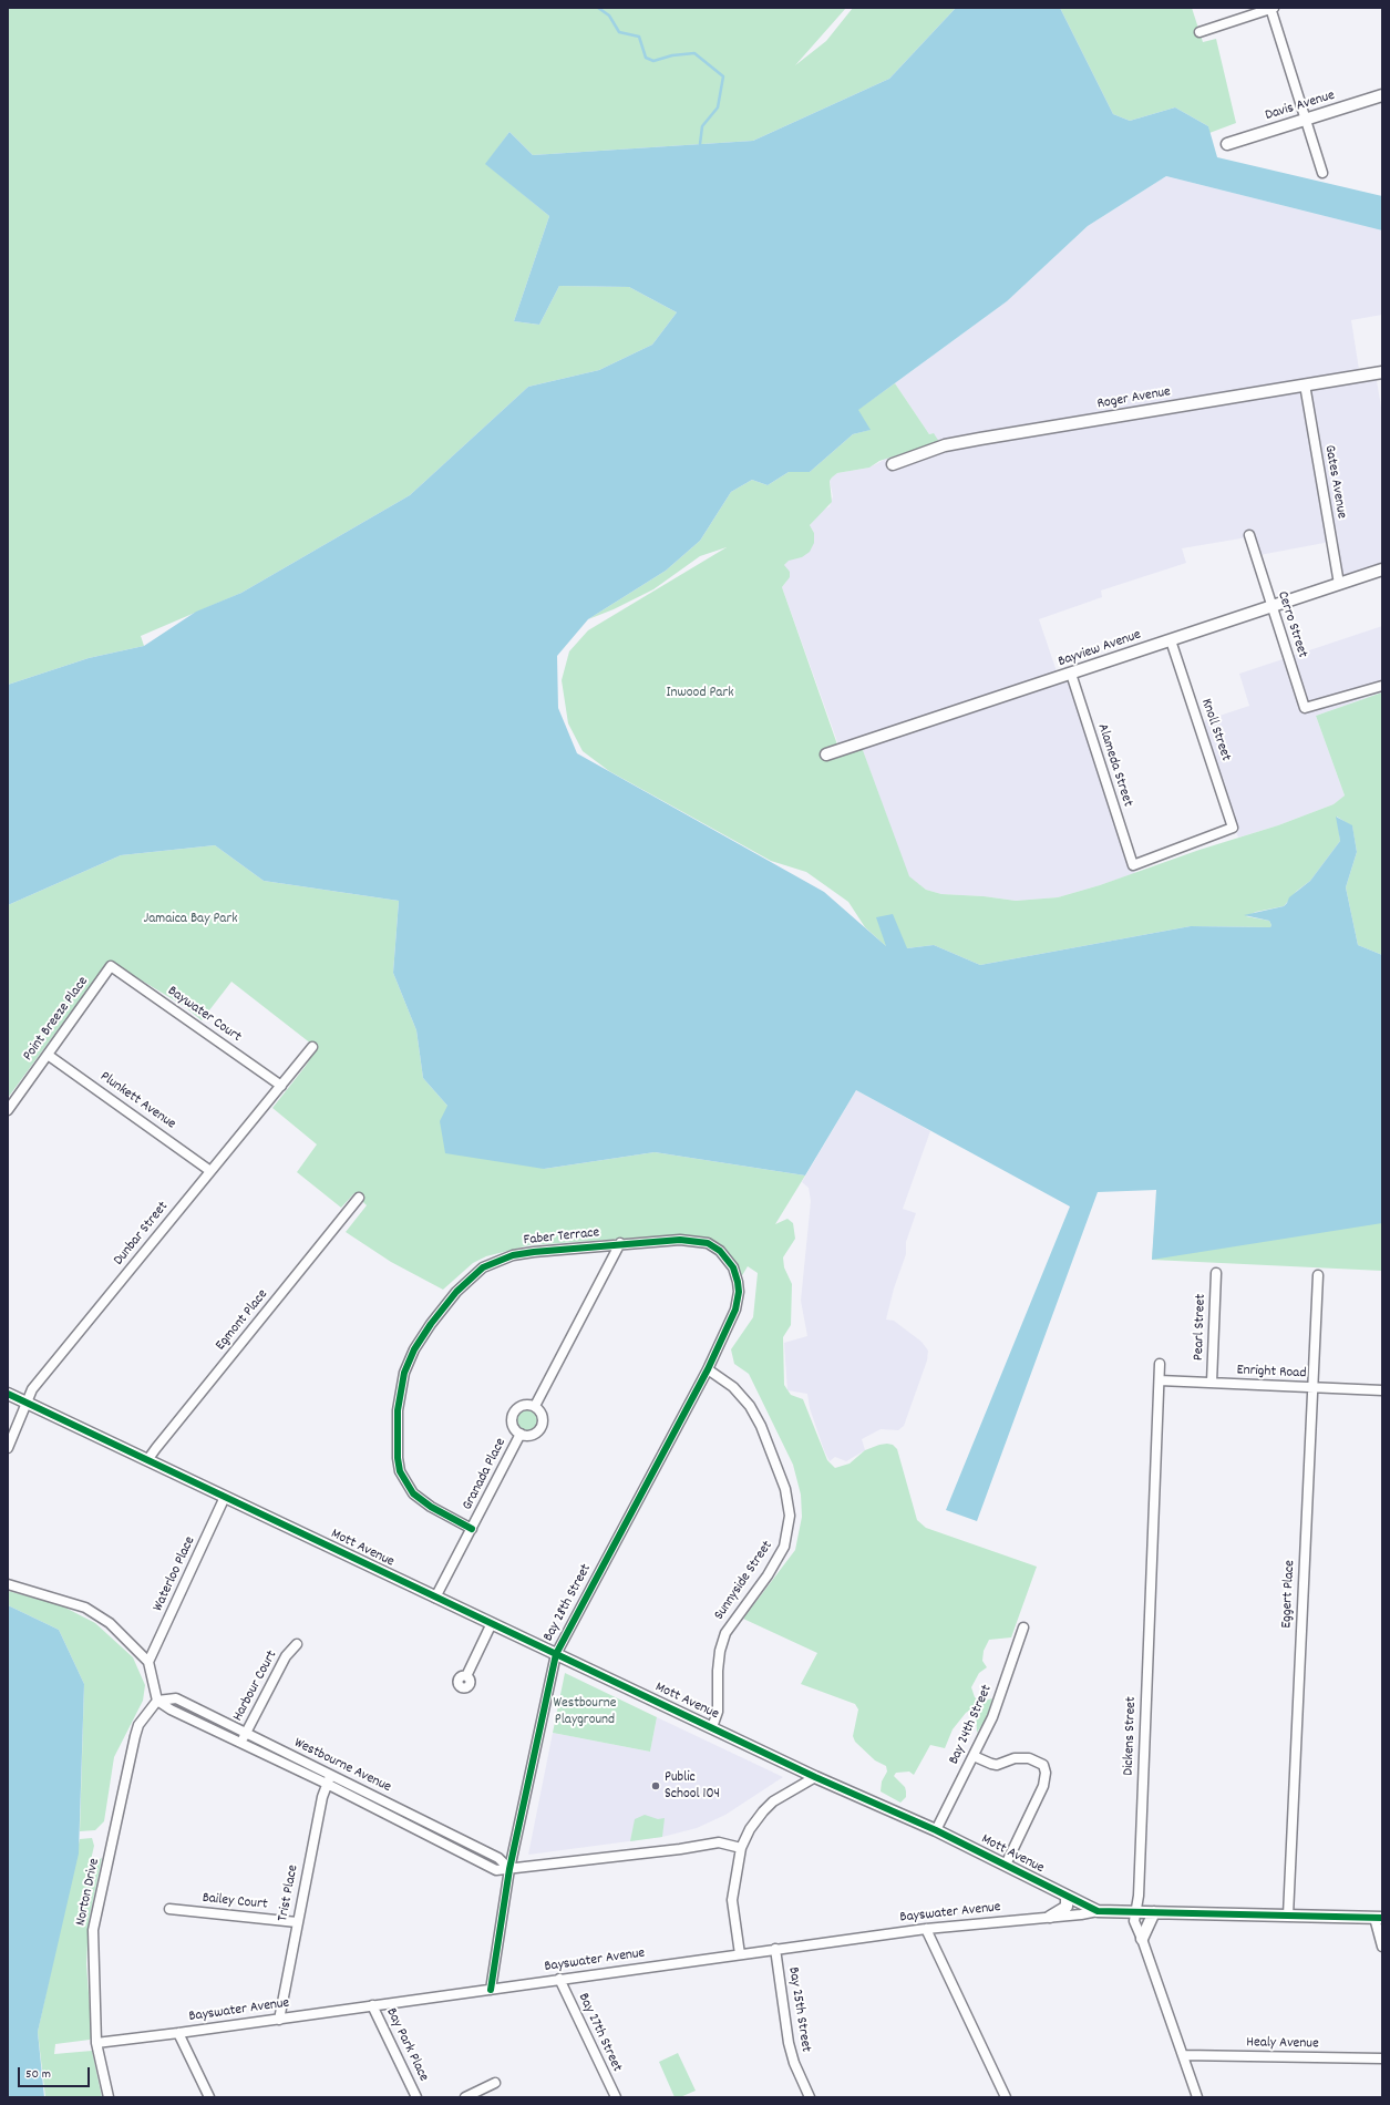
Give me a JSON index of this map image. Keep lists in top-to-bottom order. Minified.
{"streets":{"street":["Davis Avenue","Roger Avenue","Gates Avenue","Cerro Street","Bayview Avenue","Knoll Street","Alameda Street","Baywater Court","Point Breeze Place","Plunkett Avenue","Dunbar Street","Faber Terrace","Egmont Place","Pearl Street","Enright Road","Granada Place","Mott Avenue","Waterloo Place","Sunnyside Street","Eggert Place","Bay 28th Street","Harbour Court","Bay 24th Street","Dickens Street","Westbourne Avenue","Norton Drive","Trist Place","Bailey Court","Bayswater Avenue","Bay 25th Street","Bay 27th Street","Healy Avenue","Bay Park Place"]},"crossings":[["Roger Avenue","Gates Avenue"],["Gates Avenue","Bayview Avenue"],["Cerro Street","Bayview Avenue"],["Bayview Avenue","Knoll Street"],["Bayview Avenue","Alameda Street"],["Knoll Street","Alameda Street"],["Baywater Court","Point Breeze Place"],["Baywater Court","Dunbar Street"],["Point Breeze Place","Plunkett Avenue"],["Plunkett Avenue","Dunbar Street"],["Dunbar Street","Mott Avenue"],["Faber Terrace","Granada Place"],["Faber Terrace","Bay 28th Street"],["Egmont Place","Mott Avenue"],["Pearl Street","Enright Road"],["Enright Road","Eggert Place"],["Enright Road","Dickens Street"],["Granada Place","Mott Avenue"],["Mott Avenue","Waterloo Place"],["Mott Avenue","Sunnyside Street"],["Mott Avenue","Eggert Place"],["Mott Avenue","Bay 28th Street"],["Mott Avenue","Bay 24th Street"],["Mott Avenue","Dickens Street"],["Mott Avenue","Bayswater Avenue"],["Sunnyside Street","Bay 28th Street"],["Bay 28th Street","Westbourne Avenue"],["Bay 28th Street","Bayswater Avenue"],["Harbour Court","Westbourne Avenue"],["Dickens Street","Healy Avenue"],["Westbourne Avenue","Norton Drive"],["Westbourne Avenue","Trist Place"],["Norton Drive","Bayswater Avenue"],["Trist Place","Bailey Court"],["Trist Place","Bayswater Avenue"],["Bayswater Avenue","Bay 25th Street"],["Bayswater Avenue","Bay 27th Street"],["Bayswater Avenue","Bay Park Place"]],"parks":["Inwood Park","Jamaica Bay Park","Westbourne Playground"],"places":["Public School 104"],"scale_bar":"50 m"}
